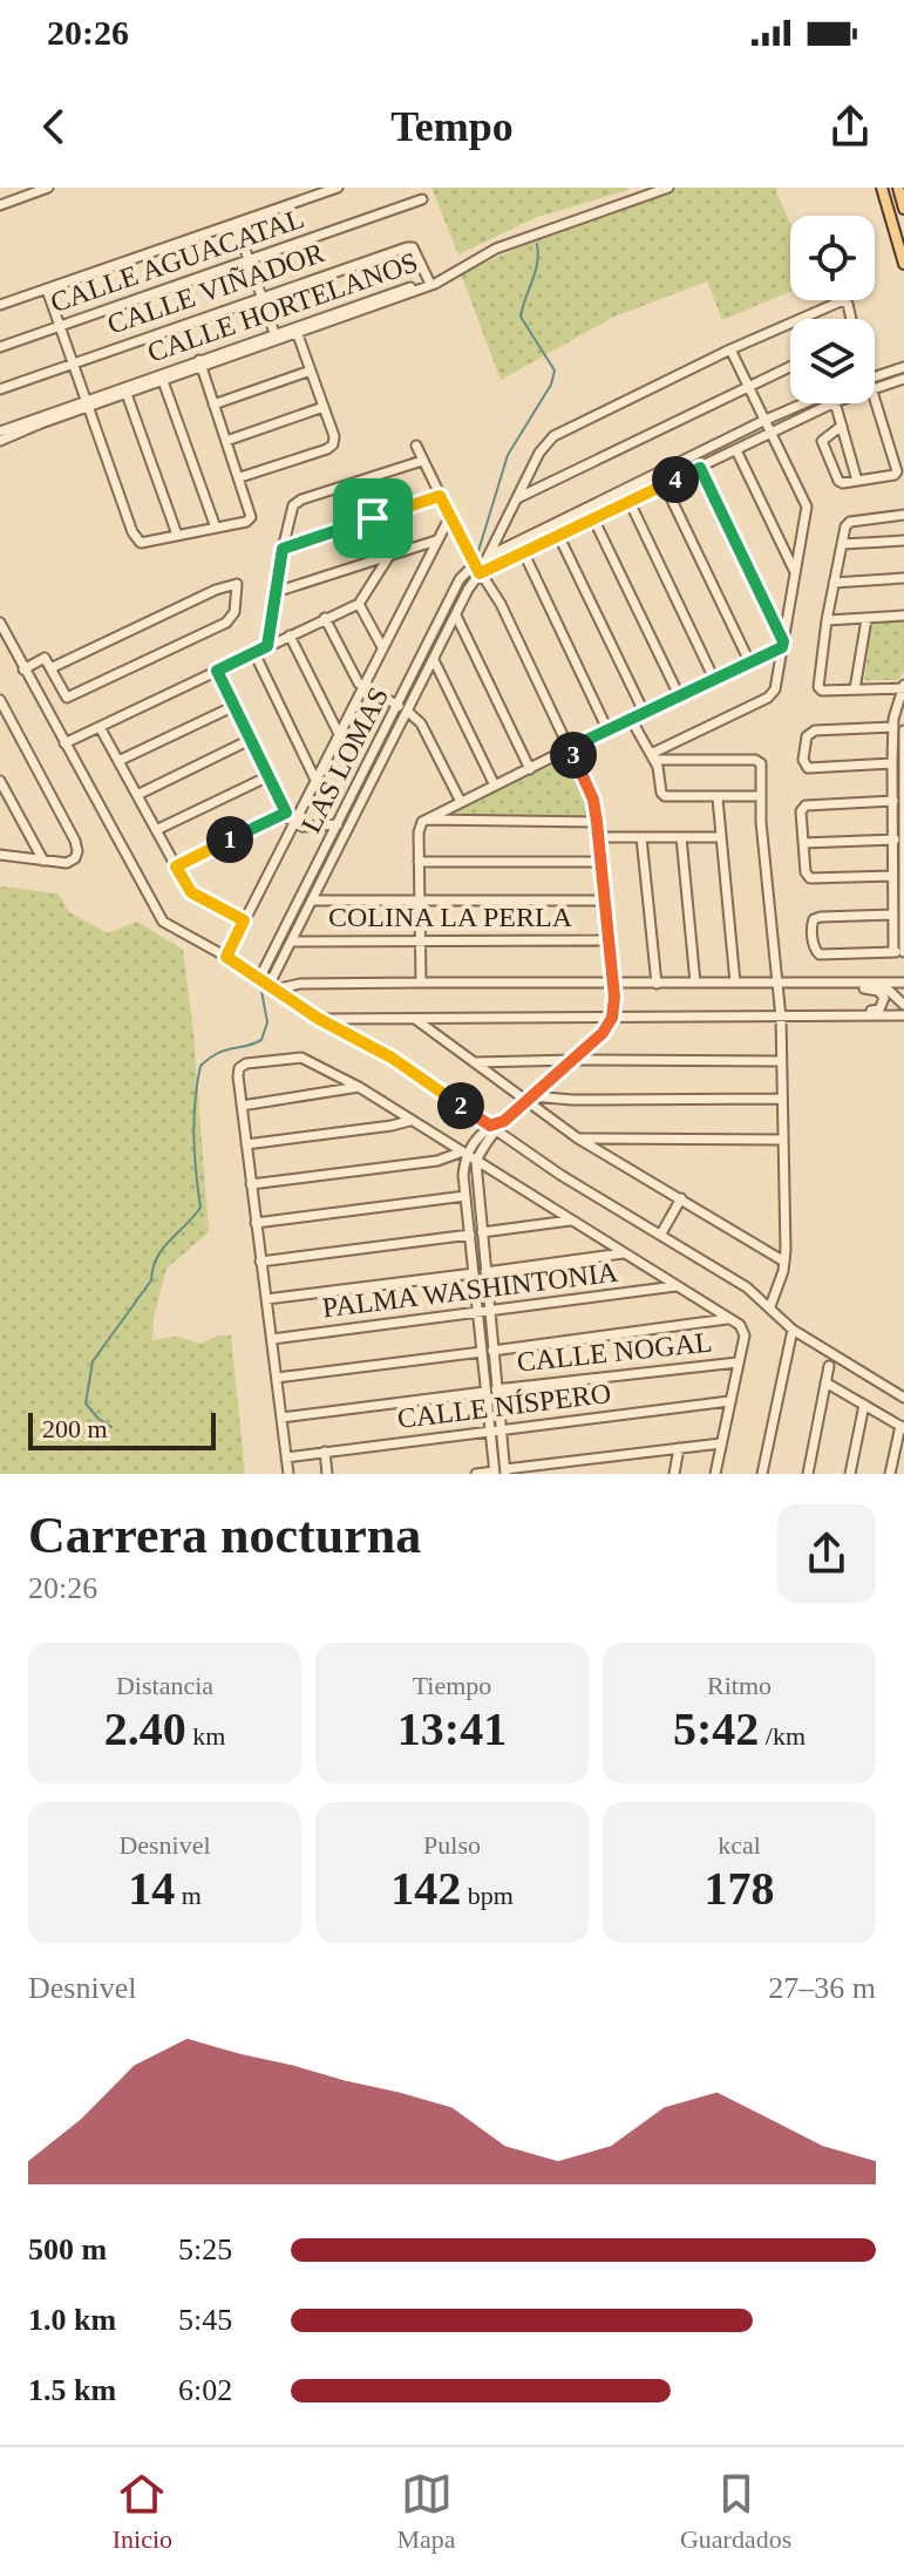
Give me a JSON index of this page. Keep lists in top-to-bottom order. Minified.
{"streets":{"street":["CALLE AGUACATAL","CALLE VIÑADOR","CALLE HORTELANOS","LAS LOMAS","COLINA LA PERLA","PALMA WASHINTONIA","CALLE NOGAL","CALLE NÍSPERO"]},"crossings":[["CALLE VIÑADOR","CALLE HORTELANOS"],["LAS LOMAS","COLINA LA PERLA"]],"scale_bar":"200 m","page":{"status":"20:26","header":"Tempo","pins":["4","3","1","2"],"scale":"200 m","heading":["Carrera nocturna","20:26"],"stats":[["Distancia","2.40 km"],["Tiempo","13:41"],["Ritmo","5:42 /km"],["Desnivel","14 m"],["Pulso","142 bpm"],["kcal","178"]],"chart":["Desnivel","27–36 m"],"list":[{"name":"500 m","note":"5:25"},{"name":"1.0 km","note":"5:45"},{"name":"1.5 km","note":"6:02"}],"tabs":["Inicio","Mapa","Guardados"]}}
